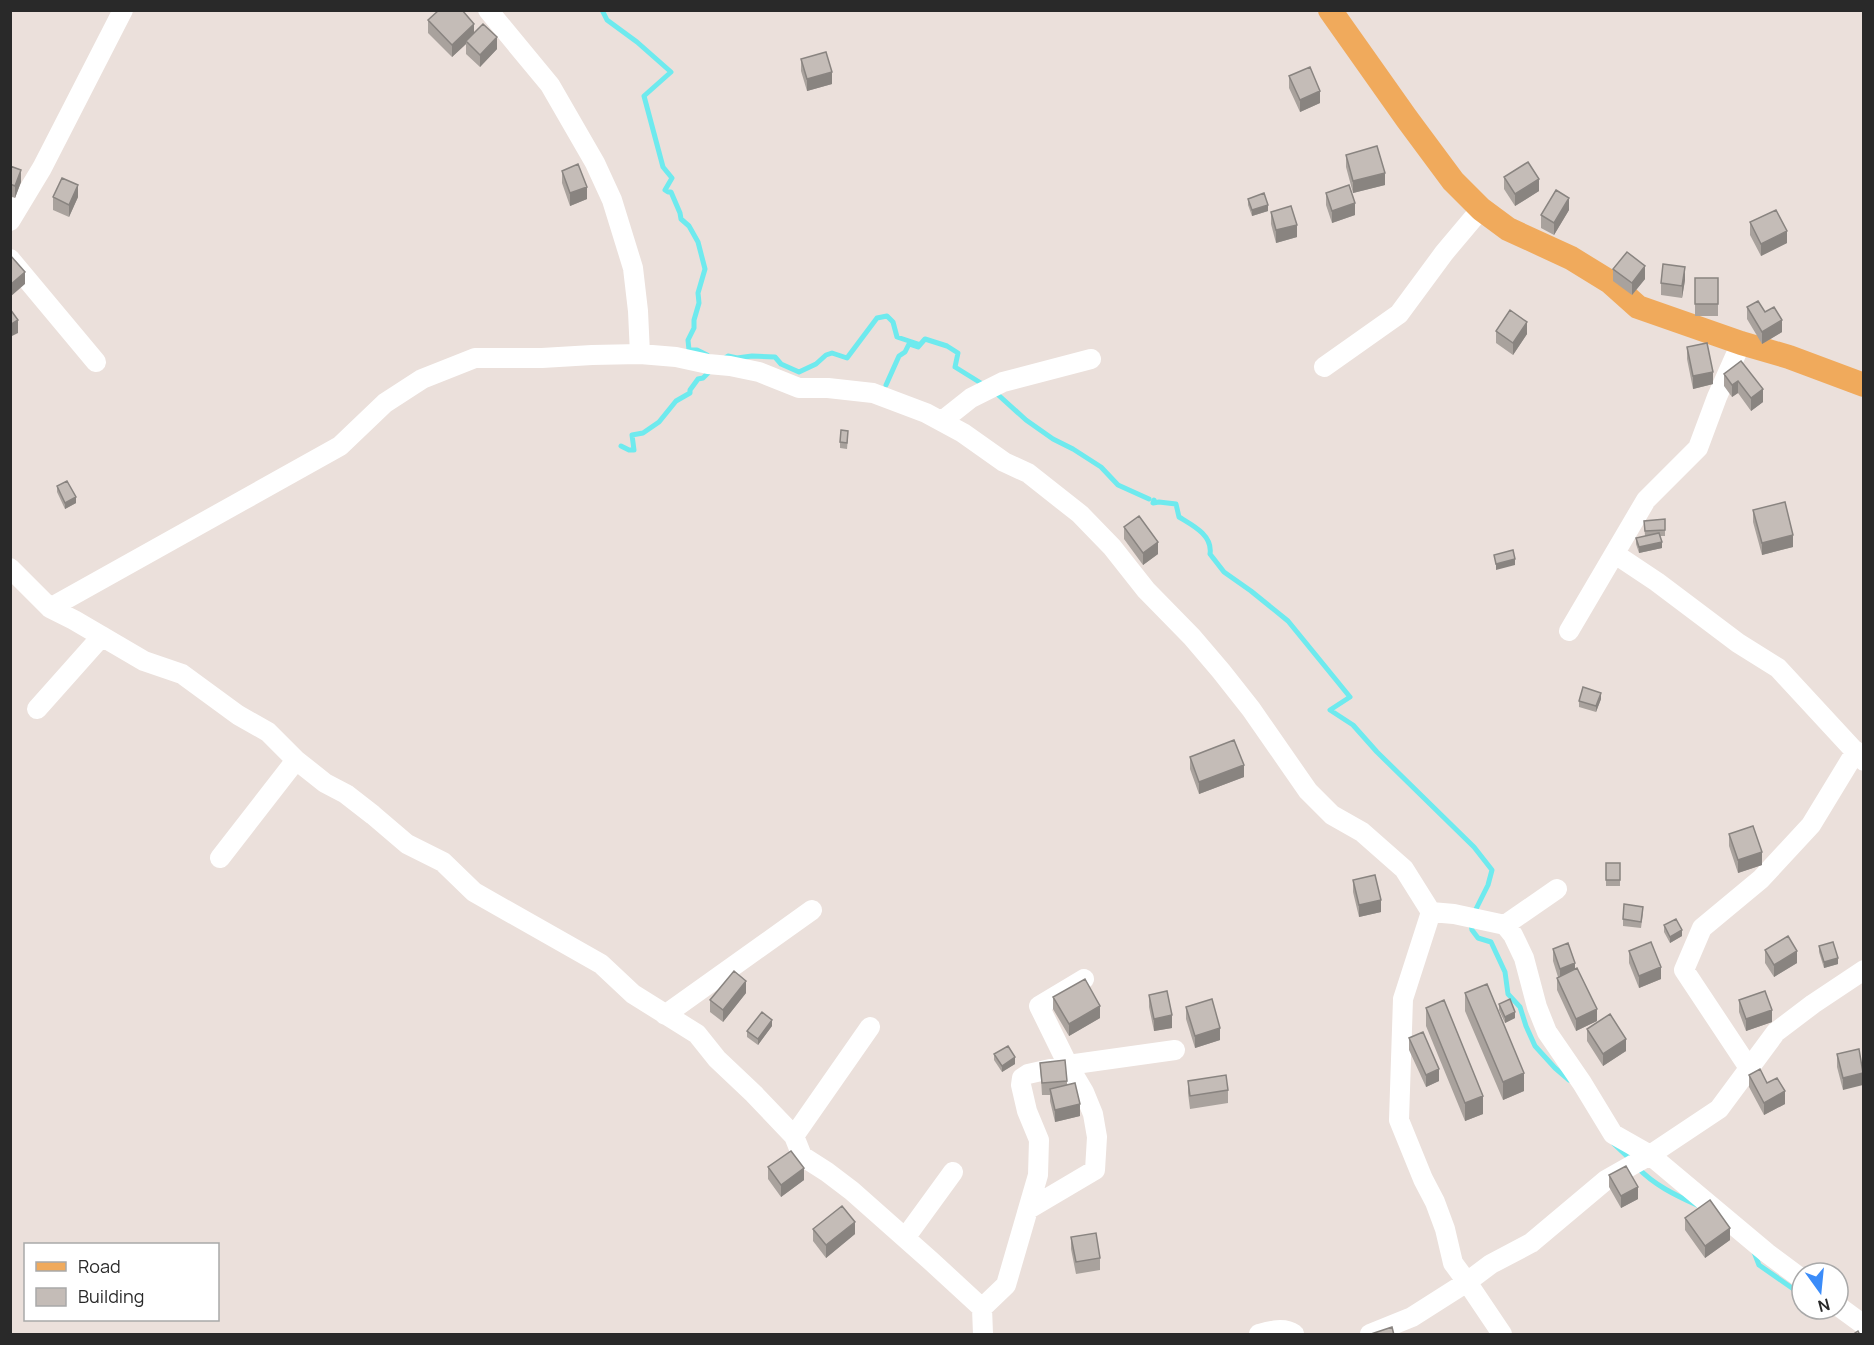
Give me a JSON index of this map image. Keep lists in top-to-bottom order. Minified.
{"legend":["Road","Building"],"north":"bottom"}
